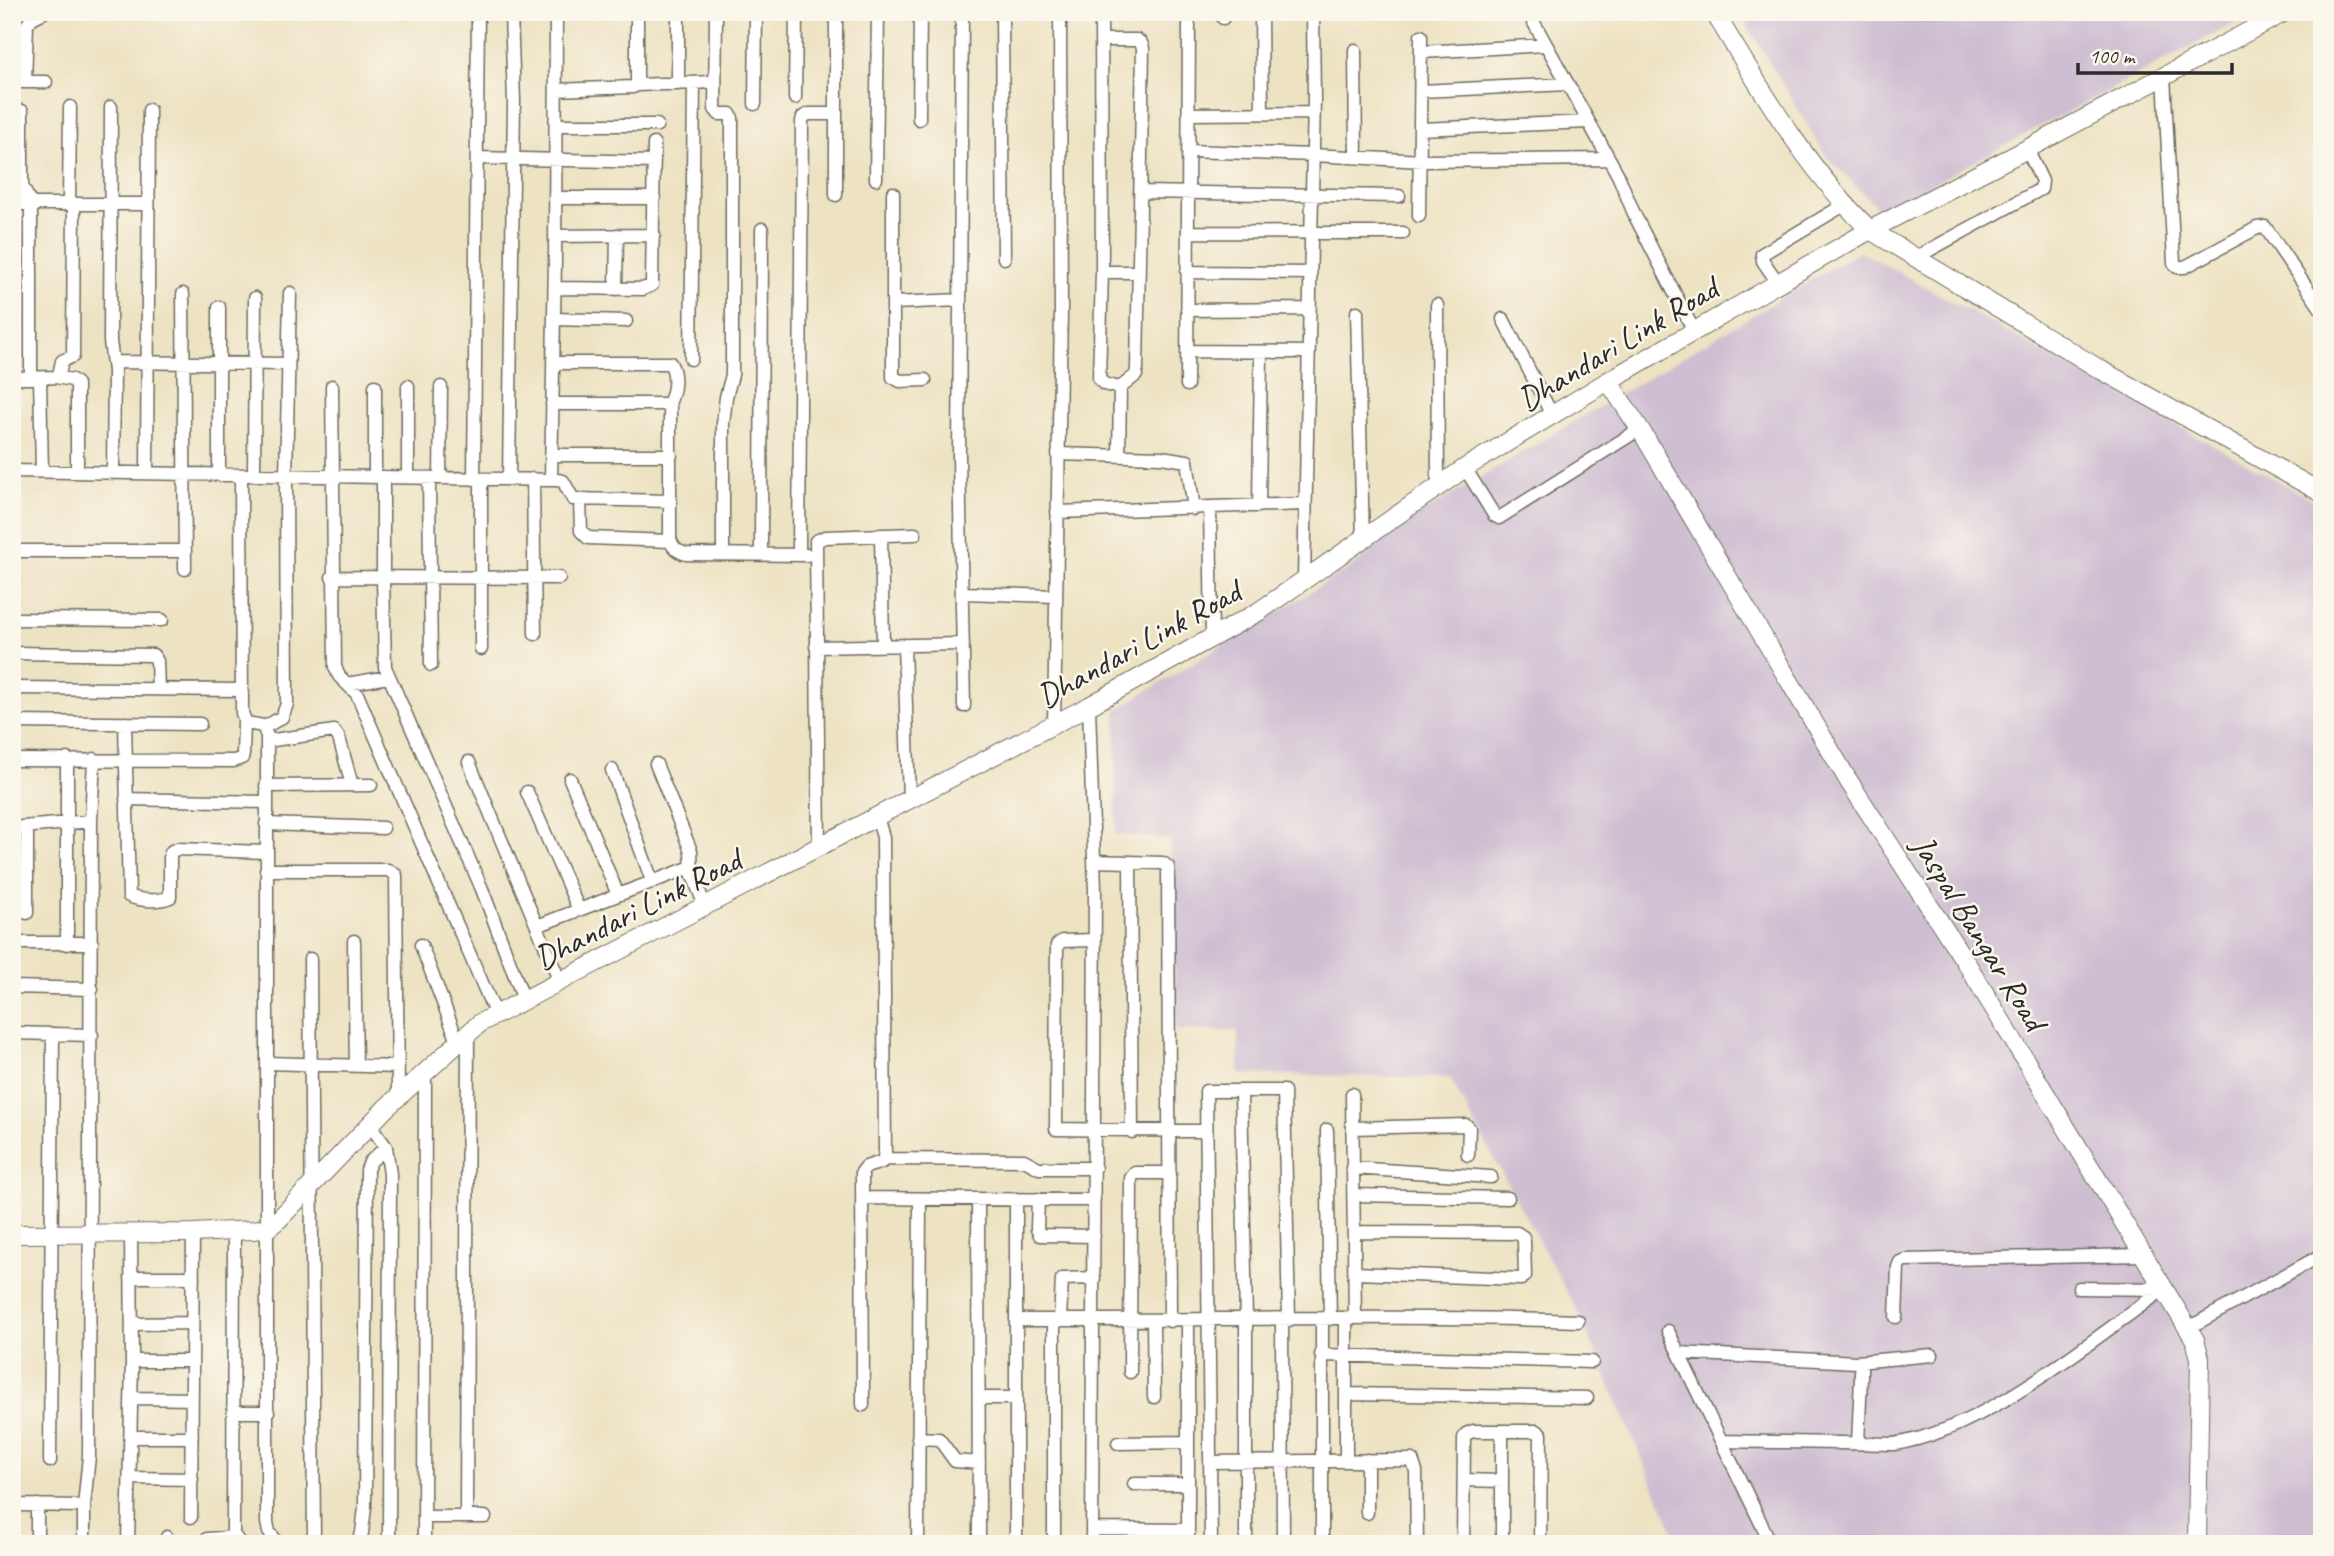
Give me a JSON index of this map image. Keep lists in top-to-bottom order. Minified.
{"streets":{"street":["Dhandari Link Road","Jaspal Bangar Road"]},"crossings":[["Dhandari Link Road","Jaspal Bangar Road"]],"scale_bar":"100 m"}
